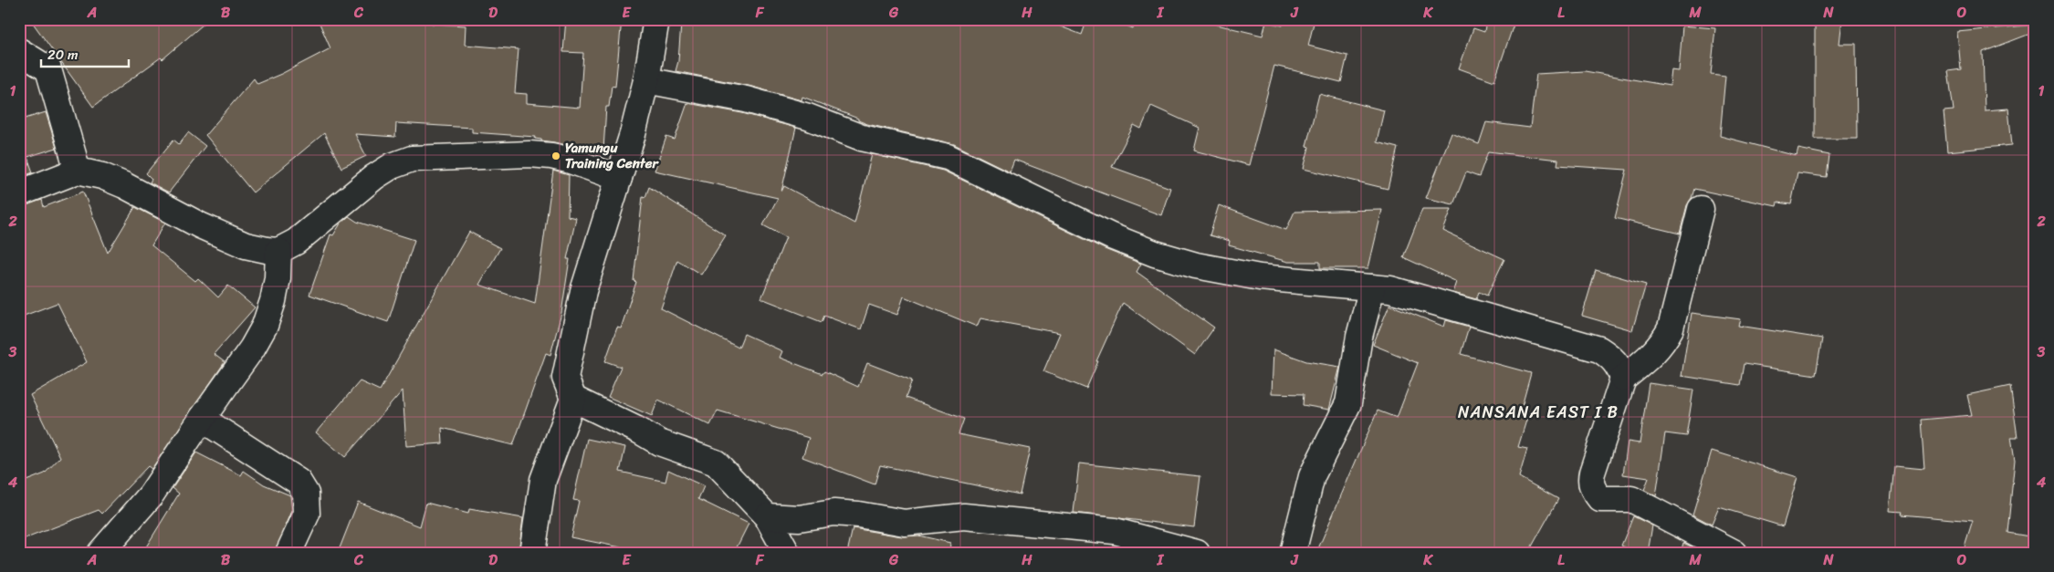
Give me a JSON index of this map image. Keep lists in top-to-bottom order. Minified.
{"districts":["NANSANA EAST I B"],"places":["Yamungu Training Center"],"scale_bar":"20 m","grid":{"columns":["A","B","C","D","E","F","G","H","I","J","K","L","M","N","O"],"rows":["1","2","3","4"]}}
